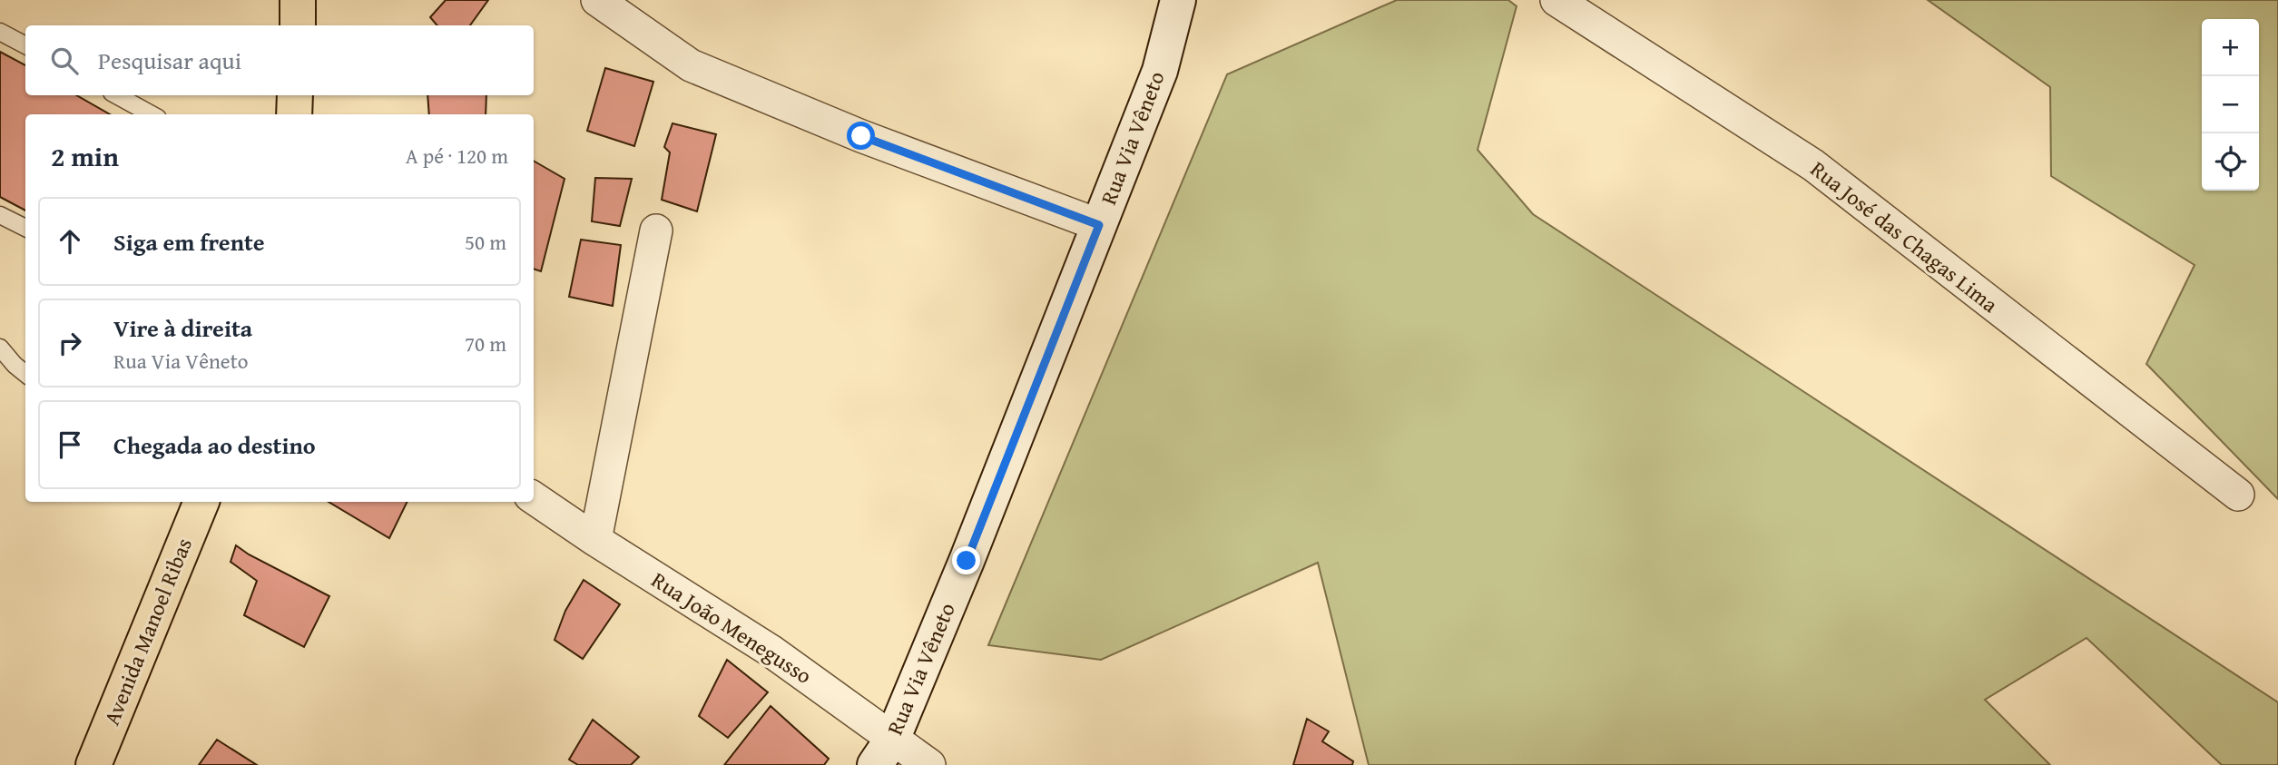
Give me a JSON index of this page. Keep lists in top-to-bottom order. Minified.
{"streets":{"main road":["Rua Via Vêneto","Avenida Manoel Ribas"],"street":["Rua José das Chagas Lima","Rua João Menegusso"]},"crossings":[["Rua Via Vêneto","Rua João Menegusso"]],"page":{"map_buttons":["+","−"],"search":"Pesquisar aqui","heading":["2 min","A pé · 120 m"],"list":[["Siga em frente","50 m"],["Vire à direita","Rua Via Vêneto","70 m"],"Chegada ao destino"]}}
